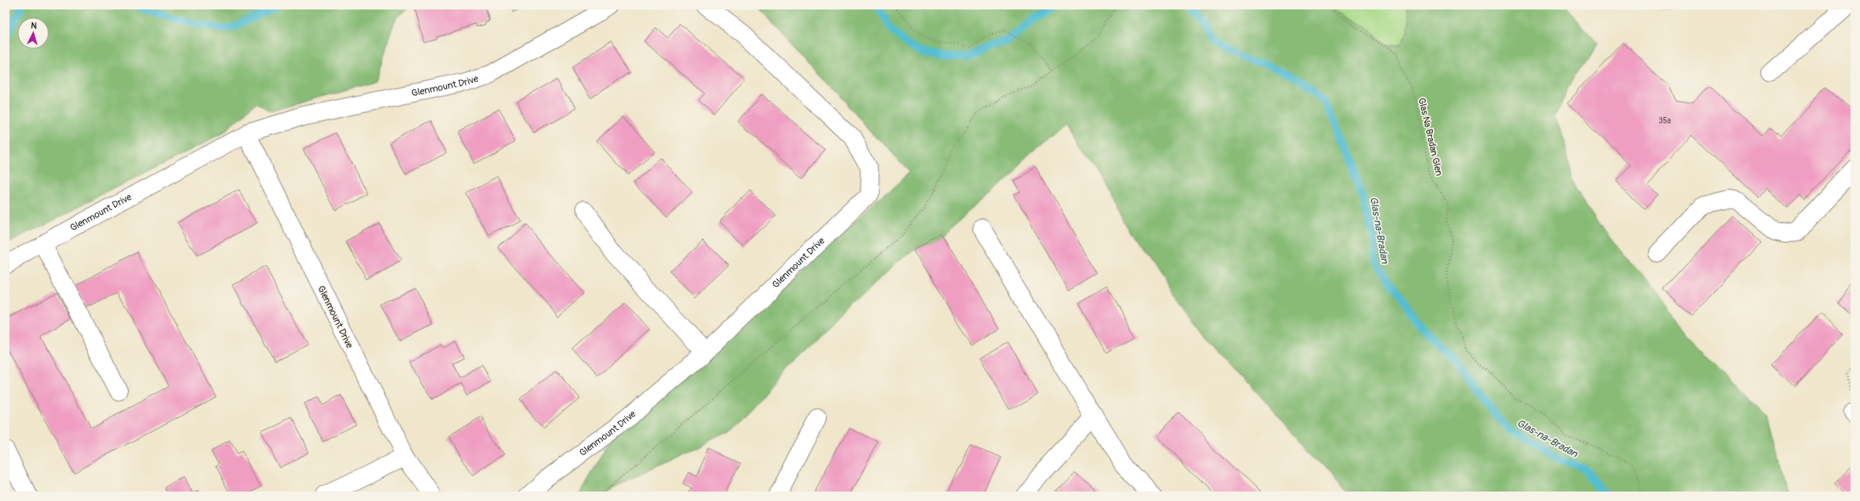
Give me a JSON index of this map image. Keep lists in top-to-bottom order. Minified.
{"streets":{"street":["Glenmount Drive"],"path":["Glas Na Bradan Glen"]},"water":["Glas-na-Bradan"],"house_numbers":["35a"],"north":"top"}
